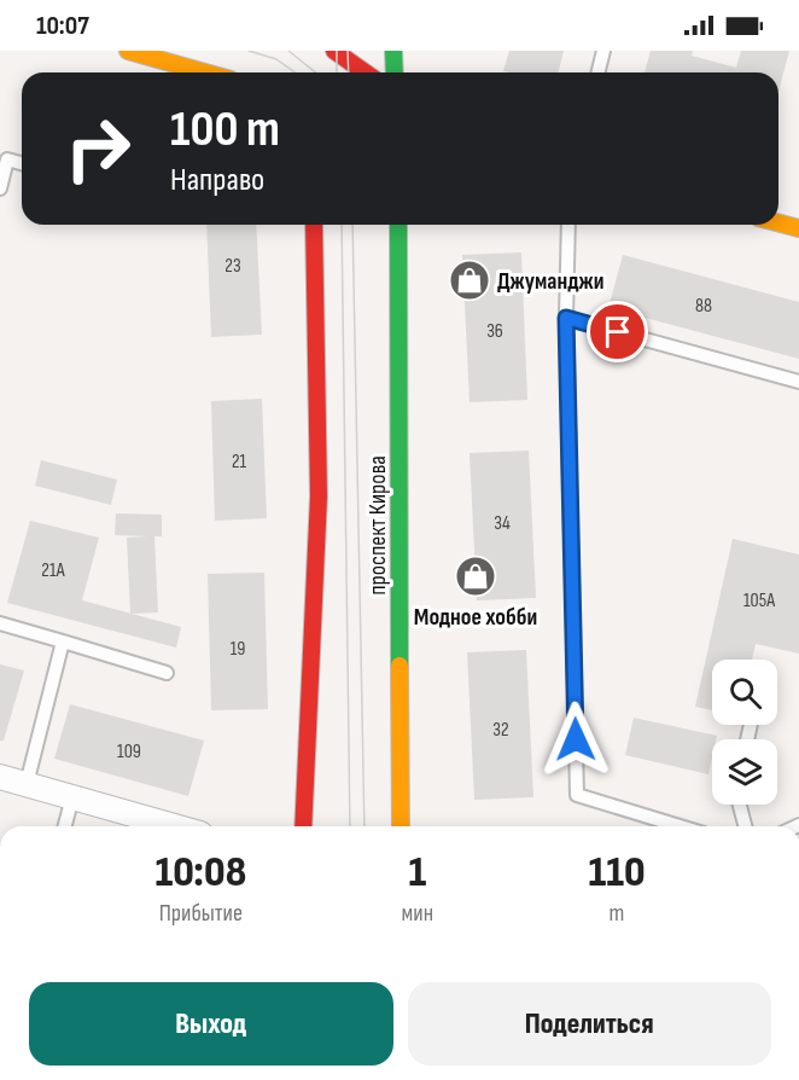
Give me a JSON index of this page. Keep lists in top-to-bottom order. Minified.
{"streets":{"street":["проспект Кирова"]},"places":{"shop":["Джуманджи","Модное хобби"]},"house_numbers":["23","88","36","21","34","21А","105А","19","32","109"],"page":{"status":"10:07","turn":["100 m","Направо"],"eta":["10:08","Прибытие","1","мин","110","m"],"buttons":["Выход","Поделиться"]}}
